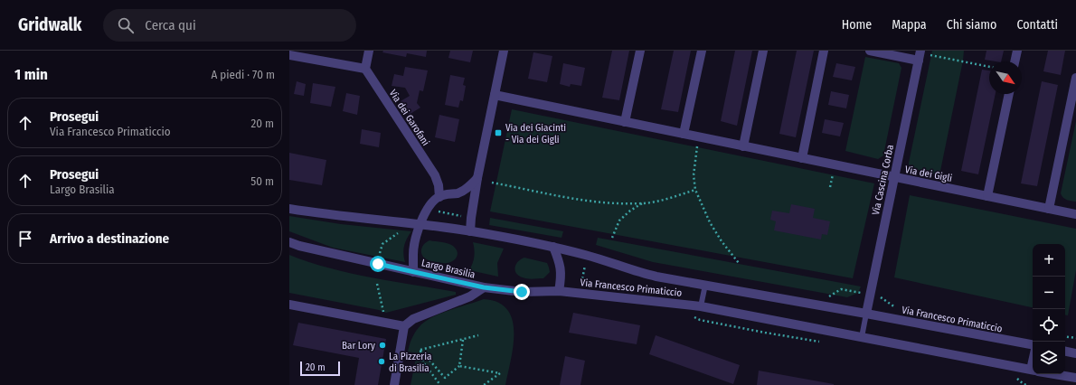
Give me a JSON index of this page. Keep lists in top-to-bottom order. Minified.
{"streets":{"street":["Via dei Garofani","Via dei Gigli","Via Cascina Corba","Largo Brasilia","Via Francesco Primaticcio"]},"crossings":[["Via dei Garofani","Largo Brasilia"],["Via dei Gigli","Via Cascina Corba"],["Via Cascina Corba","Via Francesco Primaticcio"],["Largo Brasilia","Via Francesco Primaticcio"]],"places":{"transit":["Via dei Giacinti - Via dei Gigli"],"other":["Bar Lory","La Pizzeria di Brasilia"]},"scale_bar":"20 m","north":"bottom right","page":{"header":"Gridwalk","search":"Cerca qui","nav":["Home","Mappa","Chi siamo","Contatti"],"heading":["1 min","A piedi · 70 m"],"list":[["Prosegui","Via Francesco Primaticcio","20 m"],["Prosegui","Largo Brasilia","50 m"],"Arrivo a destinazione"],"map_buttons":["+","−"],"scale":"20 m"}}
